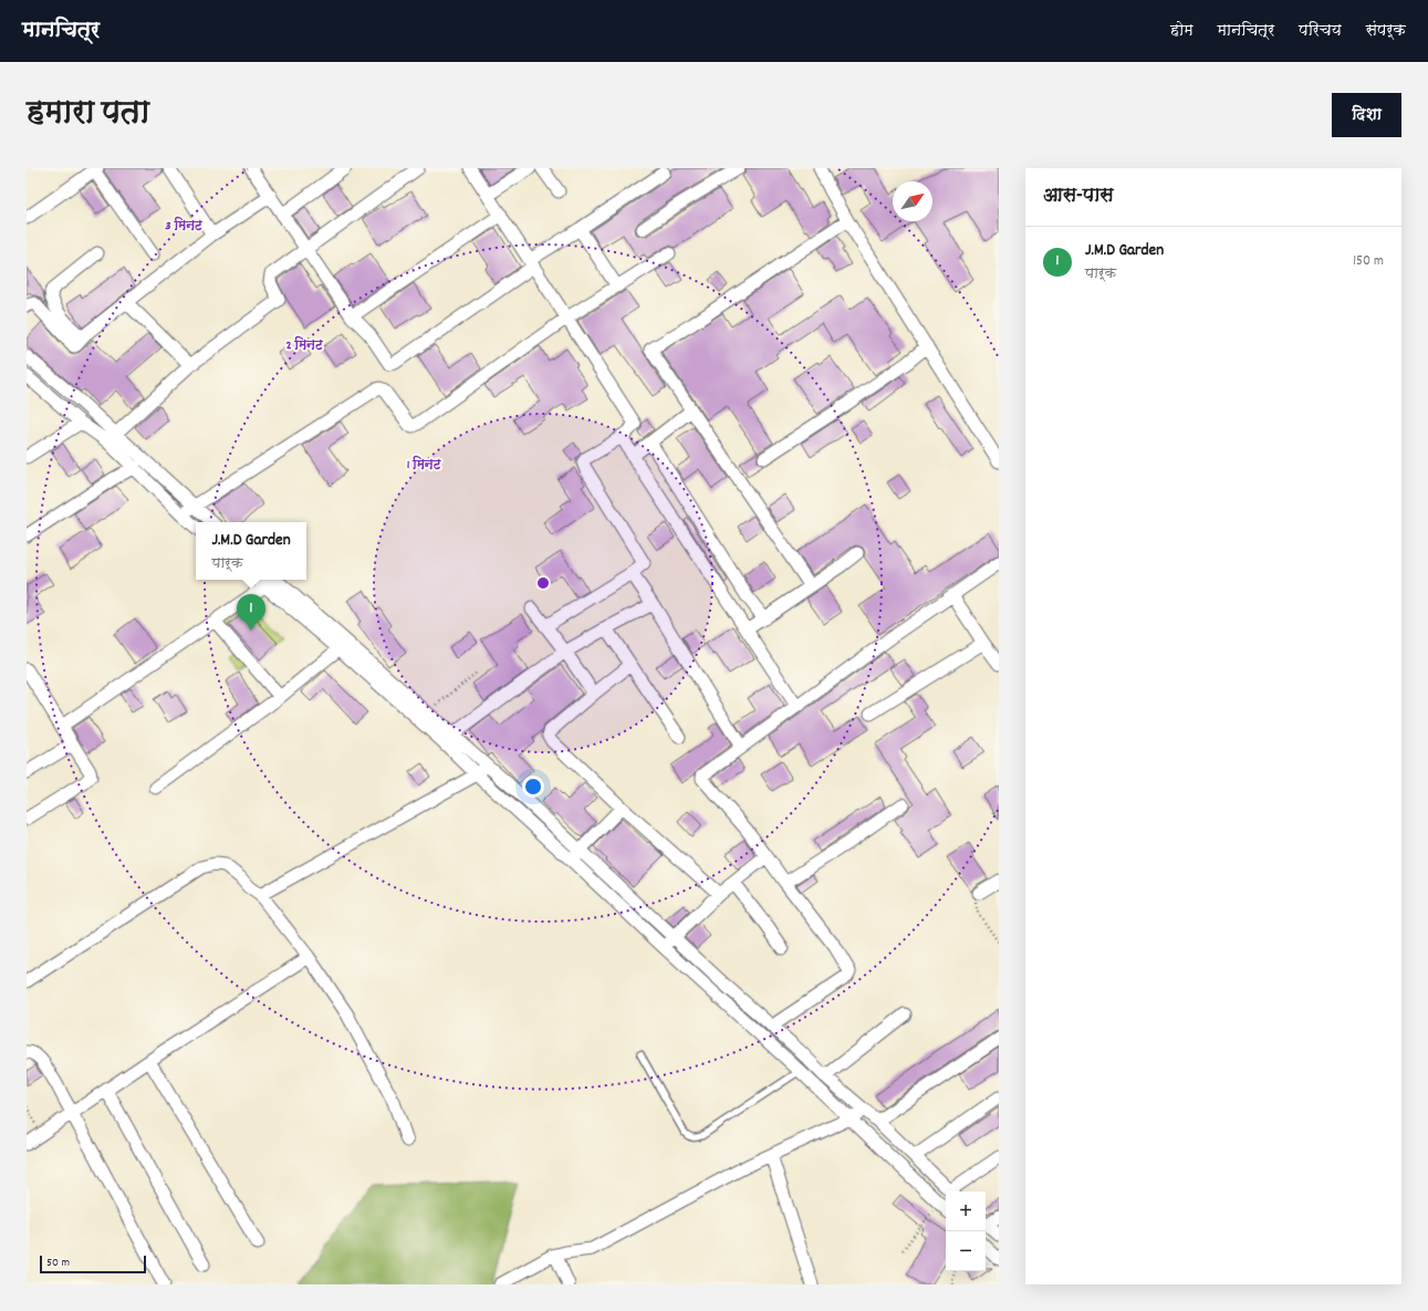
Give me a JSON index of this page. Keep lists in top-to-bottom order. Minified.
{"scale_bar":"50 m","north":"top right","page":{"header":"मानचित्र","nav":["होम","मानचित्र","परिचय","संपर्क"],"title":"हमारा पता","buttons":"दिशा","heading":"आस-पास","list":[{"mark":"1","name":"J.M.D Garden","note":"पार्क","value":"150 m"}],"popup":["J.M.D Garden","पार्क"],"pins":"1","map_buttons":["+","−"],"scale":"50 m"},"rings":["3 मिनट","2 मिनट","1 मिनट"]}
